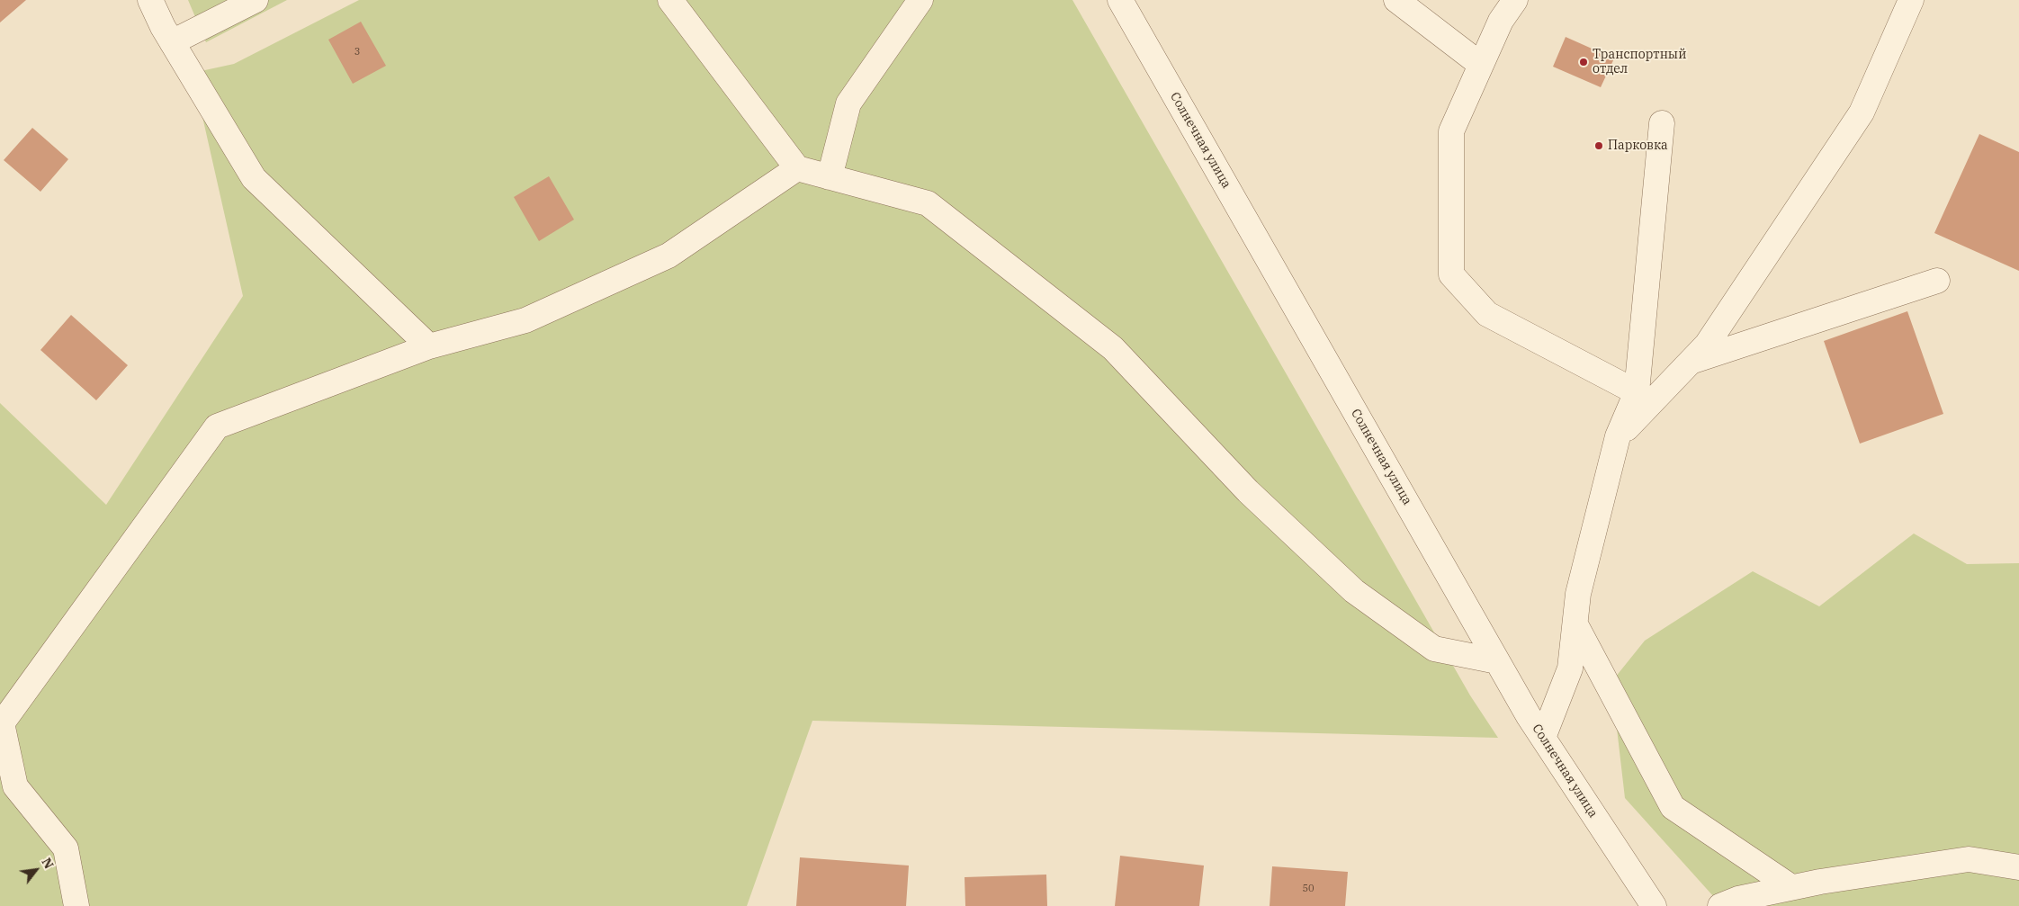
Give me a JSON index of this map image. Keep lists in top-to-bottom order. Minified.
{"streets":{"street":["Солнечная улица"]},"places":["Транспортный отдел","Парковка"],"house_numbers":["3","50"],"north":"top right"}
